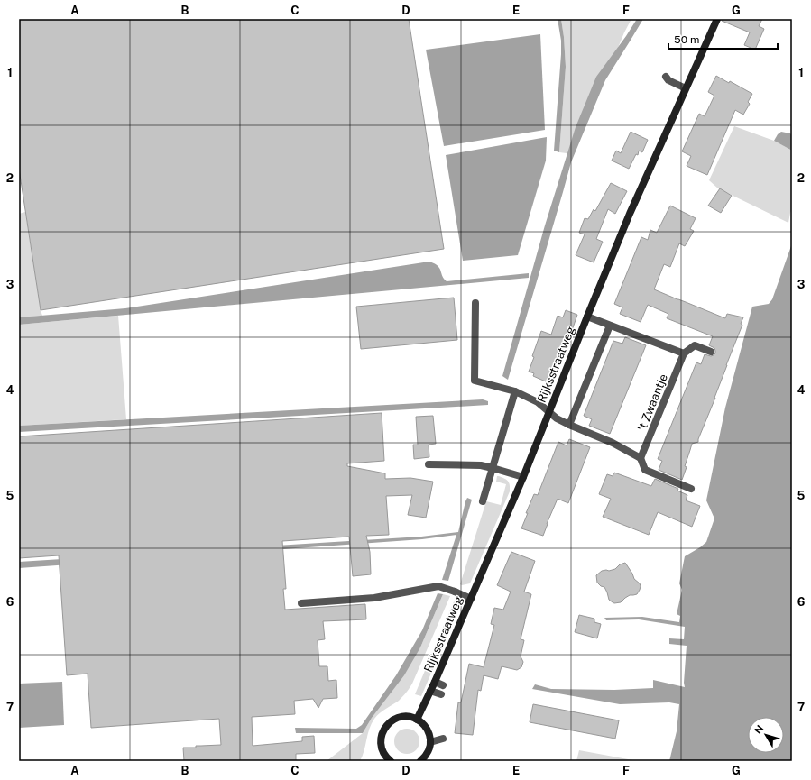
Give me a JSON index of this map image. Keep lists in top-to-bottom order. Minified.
{"streets":{"street":["Rijksstraatweg","'t Zwaantje"]},"scale_bar":"50 m","north":"top left","grid":{"columns":["A","B","C","D","E","F","G"],"rows":["1","2","3","4","5","6","7"]}}
